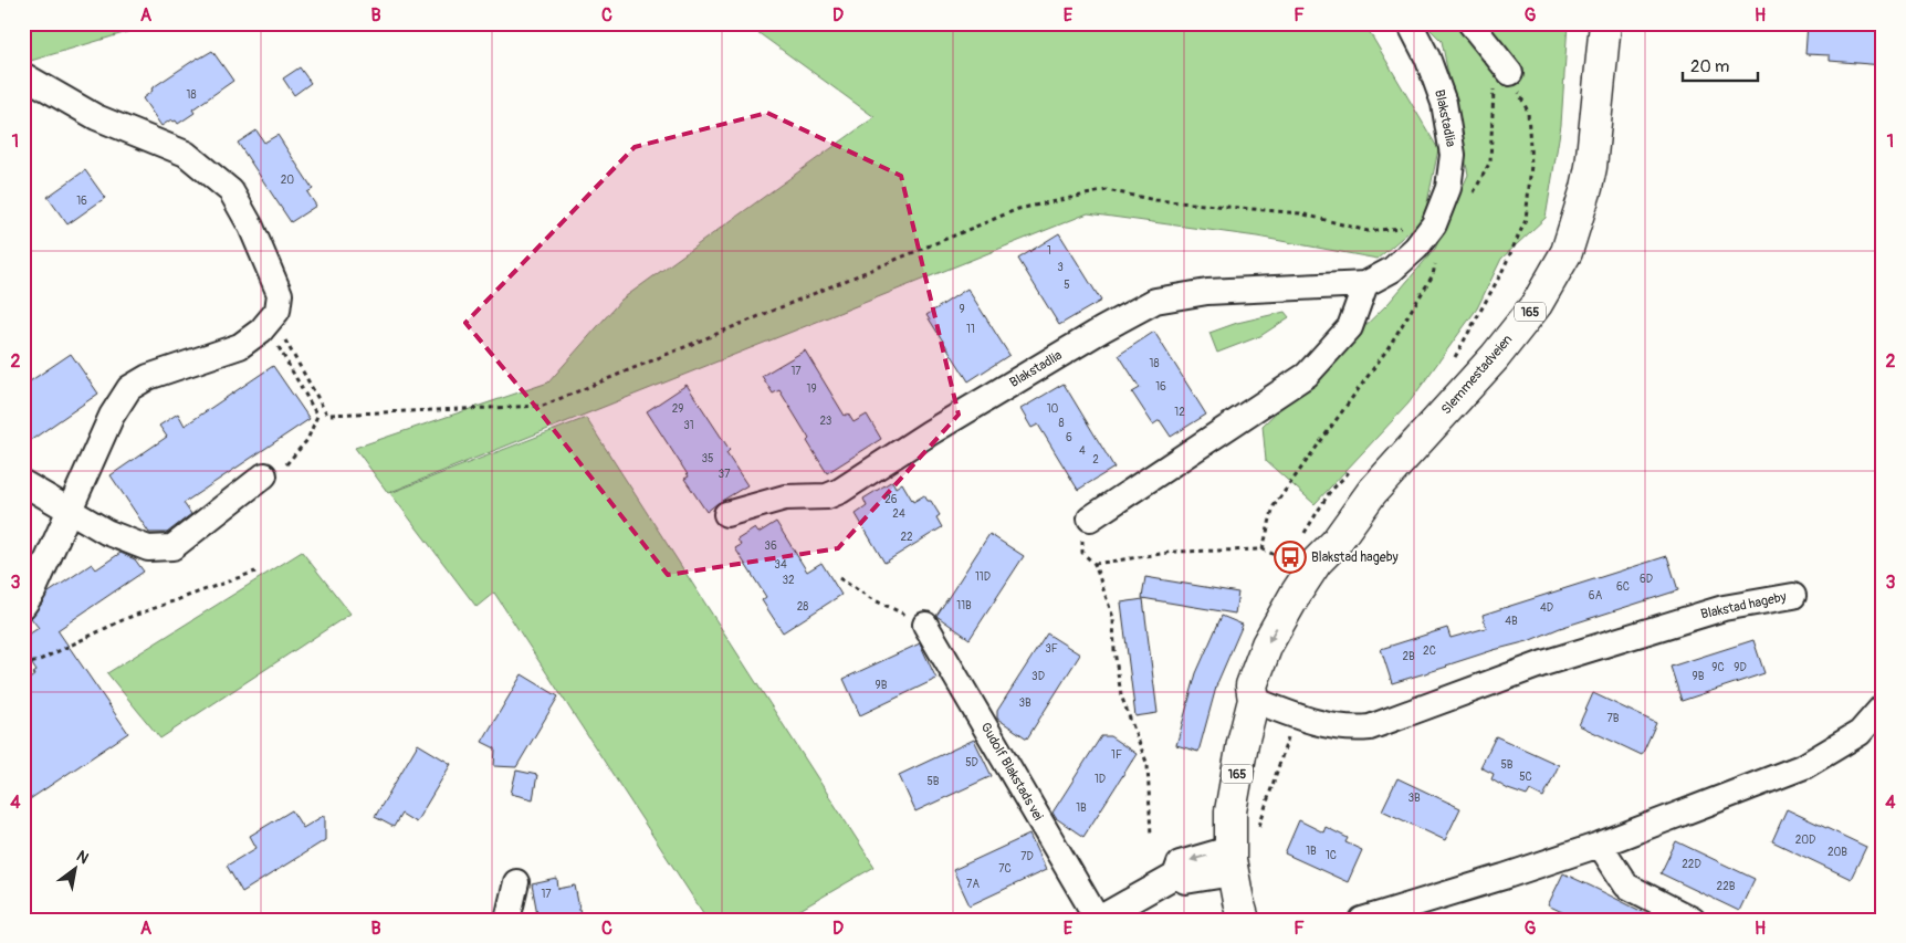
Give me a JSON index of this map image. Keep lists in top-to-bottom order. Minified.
{"streets":{"main road":["165","Slemmestadveien"],"street":["Blakstadlia","Blakstad hageby","Gudolf Blakstads vei"]},"crossings":[["Slemmestadveien","Blakstad hageby"],["Slemmestadveien","Gudolf Blakstads vei"]],"places":{"bus stop":["Blakstad hageby"]},"house_numbers":["18","20","16","1","3","5","9","11","18","17","16","19","29","10","12","23","8","31","6","4","35","2","37","26","24","22","36","34","11D","6D","32","6C","6A","11B","28","4D","4B","3F","2C","2B","9C","9D","3D","9B","9B","3B","7B","1F","5D","5B","5C","1D","5B","3B","1B","20D","1B","20B","1C","7D","22D","7C","7A","22B","17"],"scale_bar":"20 m","north":"top right","grid":{"columns":["A","B","C","D","E","F","G","H"],"rows":["1","2","3","4"]}}
